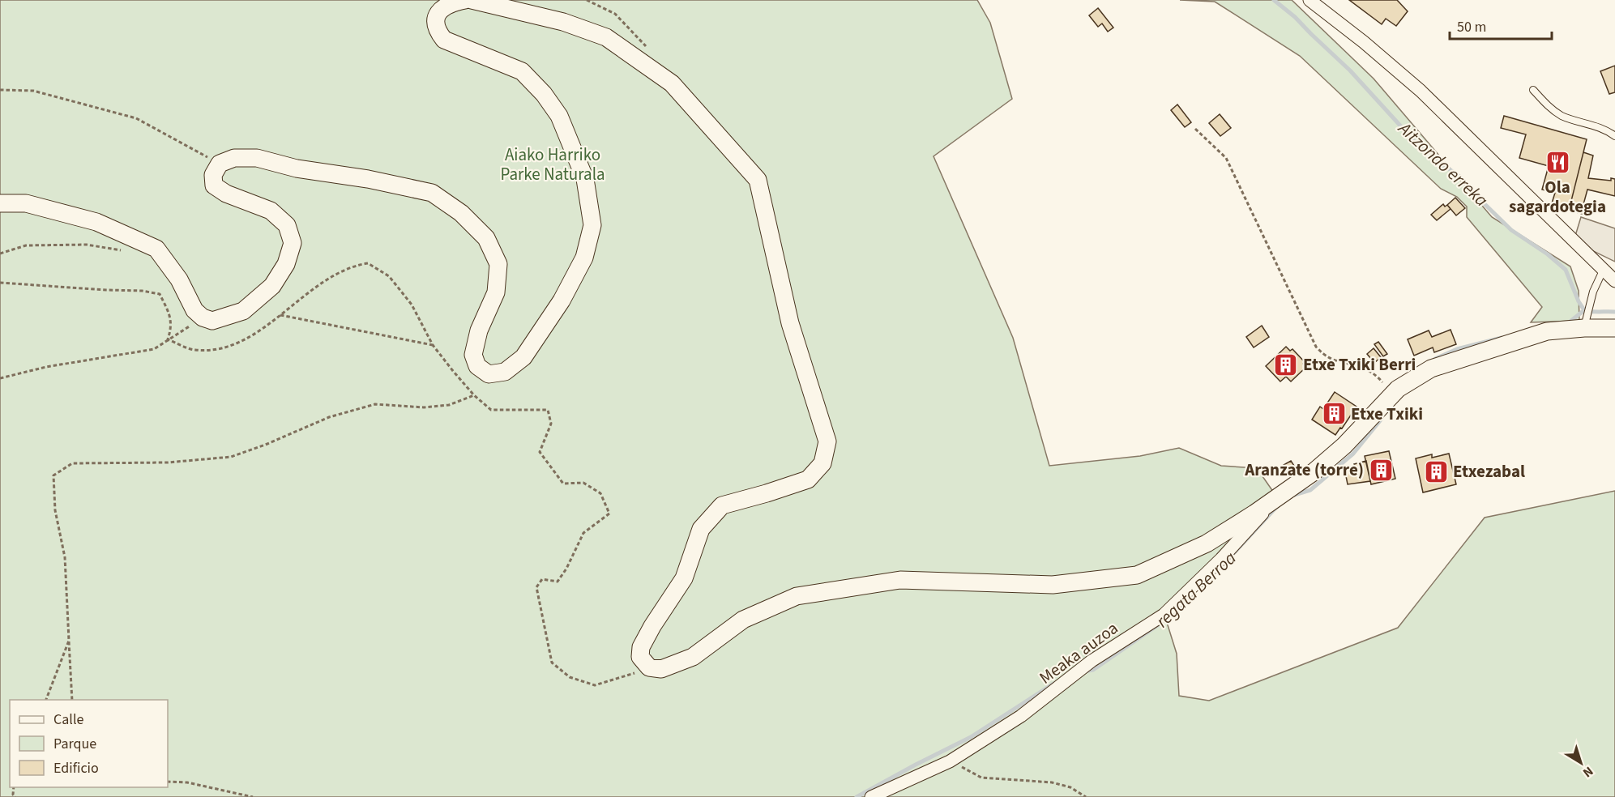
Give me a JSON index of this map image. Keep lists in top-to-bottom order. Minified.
{"streets":{"street":["Meaka auzoa"]},"water":["Aitzondo erreka","regata Berroa"],"parks":["Aiako Harriko Parke Naturala"],"places":{"restaurant":["Ola sagardotegia"],"building":["Etxe Txiki Berri","Etxe Txiki","Aranzate (torre)","Etxezabal"]},"legend":["Calle","Parque","Edificio"],"scale_bar":"50 m","north":"bottom right"}
